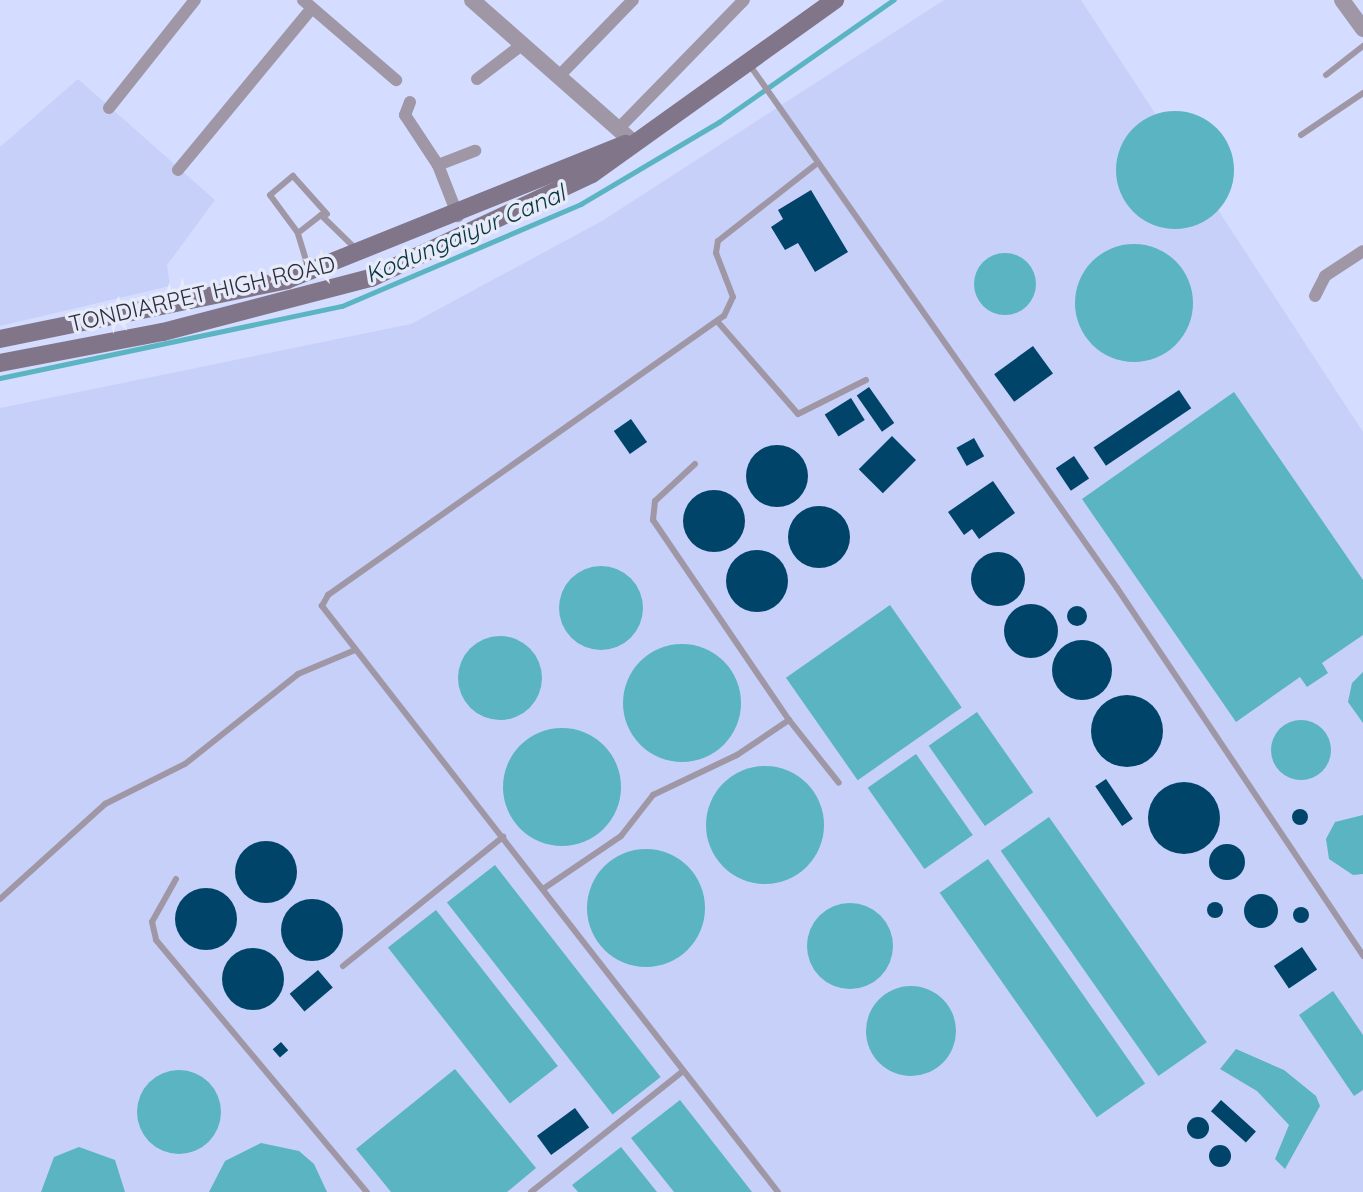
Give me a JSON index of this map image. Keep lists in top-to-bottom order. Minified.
{"streets":{"main road":["TONDIARPET HIGH ROAD"]},"water":["Kodungaiyur Canal"]}
